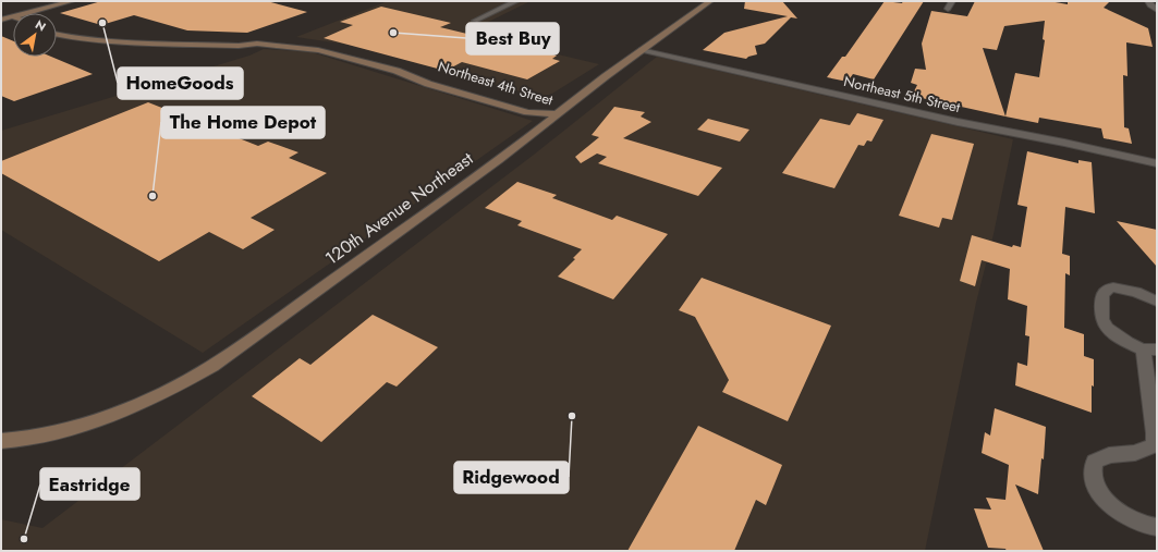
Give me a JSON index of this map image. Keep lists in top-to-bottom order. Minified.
{"streets":{"main road":["Northeast 4th Street","120th Avenue Northeast"],"street":["Northeast 5th Street"]},"crossings":[["Northeast 4th Street","120th Avenue Northeast"],["Northeast 5th Street","120th Avenue Northeast"]],"places":["HomeGoods","Best Buy","The Home Depot","Ridgewood","Eastridge"],"north":"top right"}
